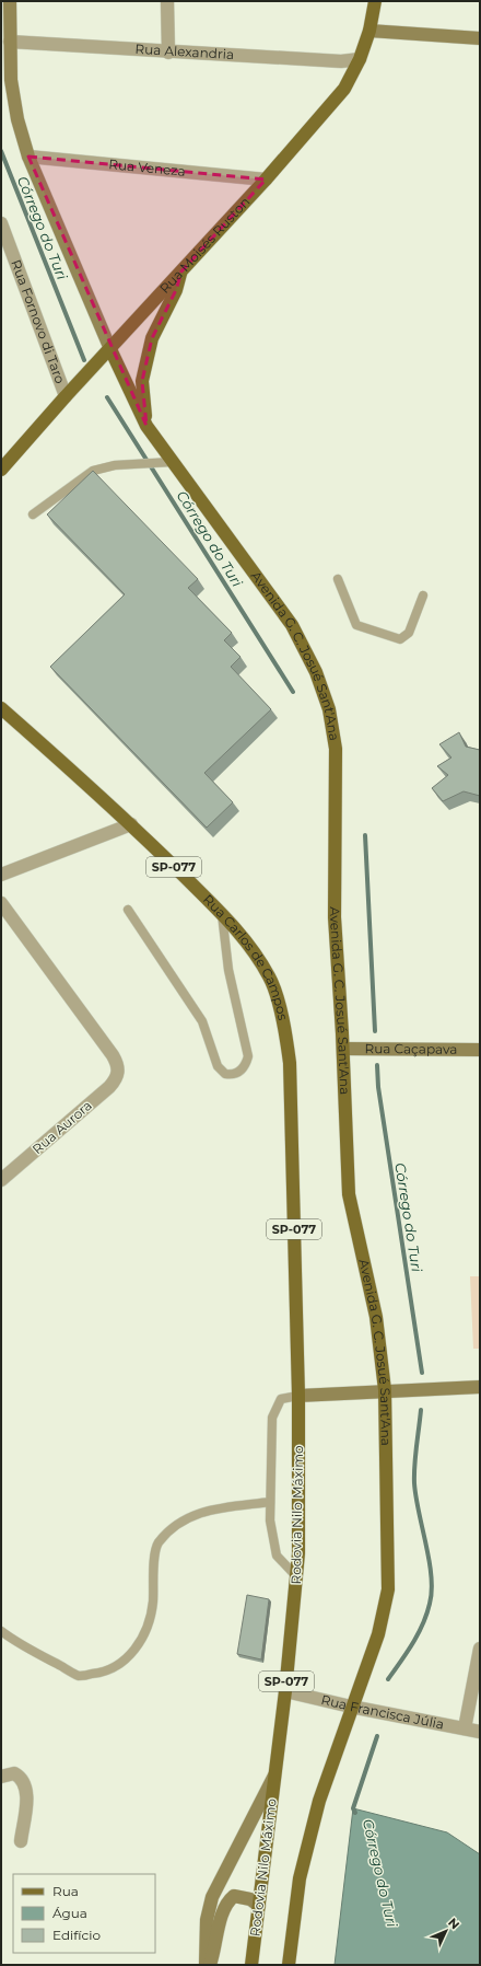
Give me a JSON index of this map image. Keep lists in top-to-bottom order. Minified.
{"streets":{"main road":["Rua Moisés Ruston","Avenida G. C. Josué Sant'Ana","SP-077","Rua Carlos de Campos","Rodovia Nilo Máximo"],"street":["Rua Alexandria","Rua Veneza","Rua Fornovo di Taro","Rua Caçapava","Rua Aurora","Rua Francisca Júlia"]},"crossings":[["Rua Alexandria","Rua Moisés Ruston"],["Rua Veneza","Rua Moisés Ruston"],["Rua Moisés Ruston","Rua Fornovo di Taro"],["Rua Moisés Ruston","Avenida G. C. Josué Sant'Ana"],["Avenida G. C. Josué Sant'Ana","Rua Caçapava"],["Avenida G. C. Josué Sant'Ana","Rua Francisca Júlia"],["Rua Carlos de Campos","Rodovia Nilo Máximo"],["Rodovia Nilo Máximo","Rua Francisca Júlia"]],"water":["Córrego do Turi"],"legend":["Rua","Água","Edifício"],"north":"top right"}
